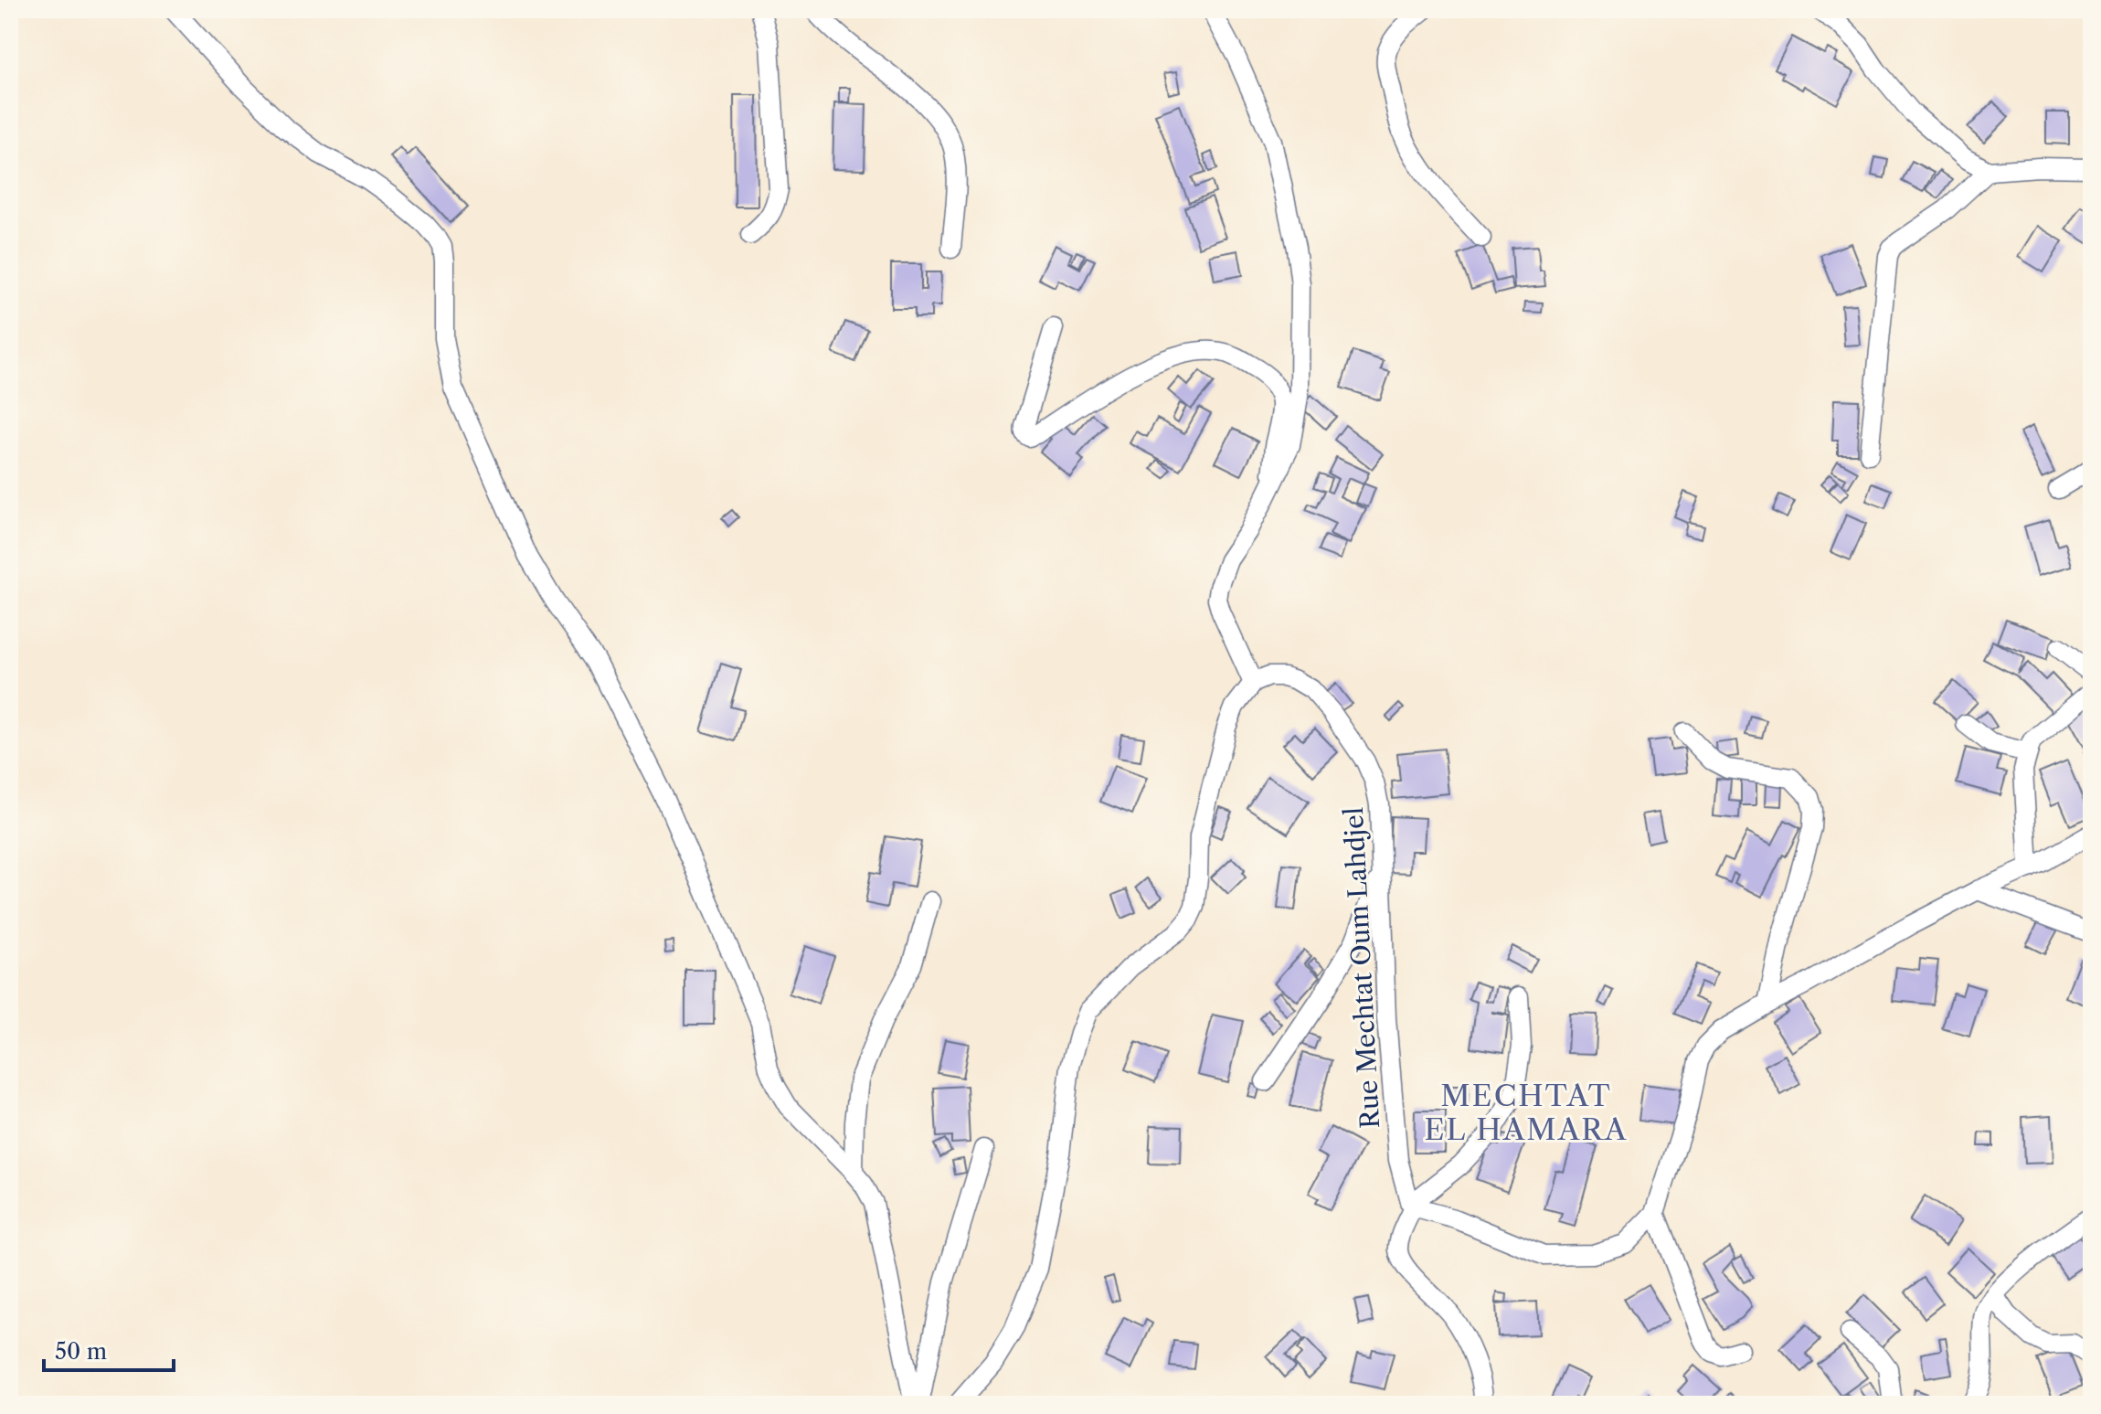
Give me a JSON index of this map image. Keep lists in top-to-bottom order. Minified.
{"streets":{"street":["Rue Mechtat Oum Lahdjel"]},"districts":["MECHTAT EL HAMARA"],"scale_bar":"50 m"}
